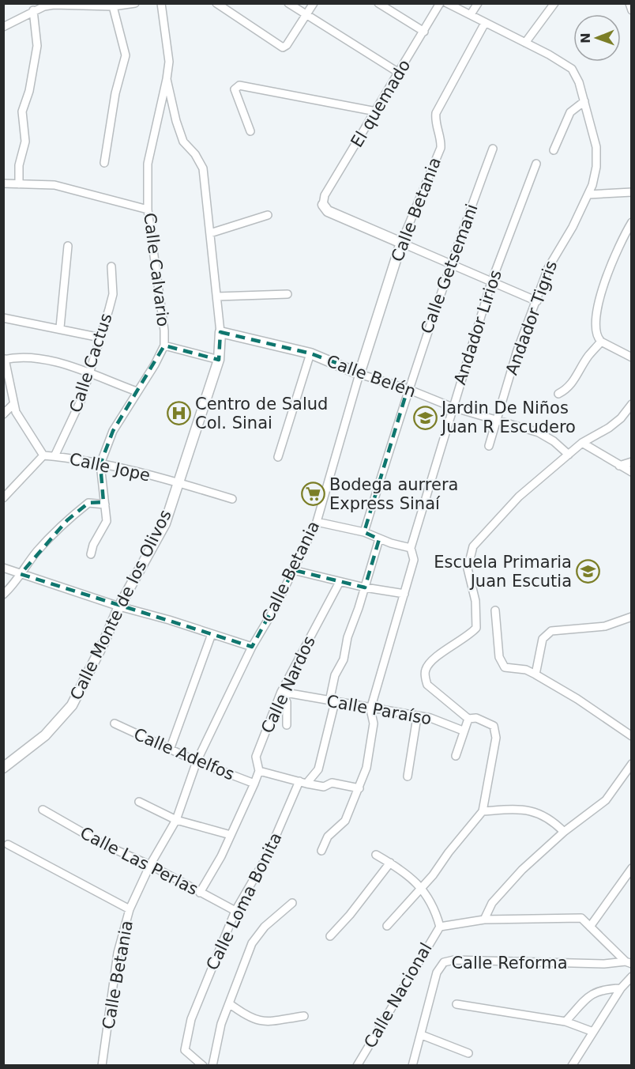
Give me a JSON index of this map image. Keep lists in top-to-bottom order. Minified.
{"streets":{"street":["El quemado","Calle Betania","Calle Getsemani","Calle Calvario","Andador Tigris","Andador Lirios","Calle Cactus","Calle Belén","Calle Jope","Calle Monte de los Olivos","Calle Nardos","Calle Paraíso","Calle Adelfos","Calle Las Perlas","Calle Loma Bonita","Calle Reforma","Calle Nacional"]},"crossings":[["Calle Betania","Andador Tigris"],["Calle Betania","Calle Belén"],["Calle Betania","Calle Adelfos"],["Calle Betania","Calle Las Perlas"],["Calle Getsemani","Calle Belén"],["Calle Calvario","Calle Jope"],["Calle Calvario","Calle Monte de los Olivos"],["Andador Tigris","Calle Belén"],["Andador Lirios","Calle Belén"],["Andador Lirios","Calle Paraíso"],["Calle Cactus","Calle Jope"],["Calle Belén","Calle Monte de los Olivos"],["Calle Jope","Calle Monte de los Olivos"],["Calle Nardos","Calle Paraíso"],["Calle Nardos","Calle Adelfos"],["Calle Nardos","Calle Las Perlas"],["Calle Paraíso","Calle Loma Bonita"],["Calle Las Perlas","Calle Loma Bonita"]],"places":{"hospital":["Centro de Salud Col. Sinai"],"school or university":["Jardin De Niños Juan R Escudero","Escuela Primaria Juan Escutia"],"supermarket":["Bodega aurrera Express Sinaí"]},"north":"left"}
